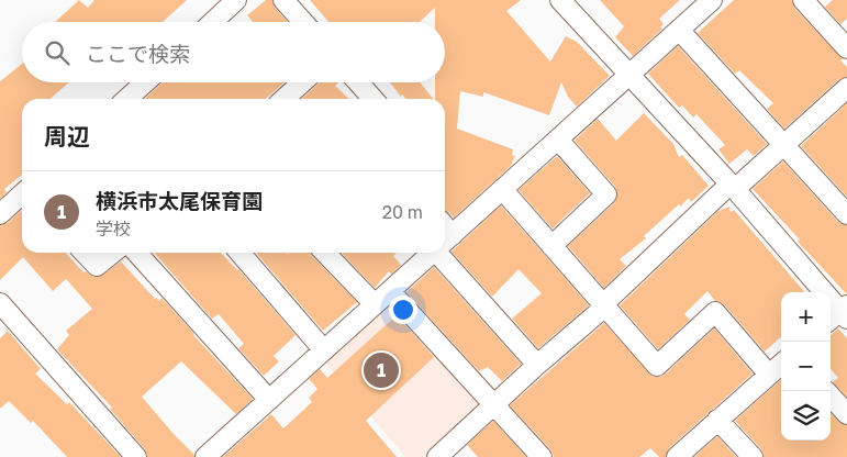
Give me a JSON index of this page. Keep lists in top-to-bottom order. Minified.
{"page":{"search":"ここで検索","heading":"周辺","list":[{"mark":"1","name":"横浜市太尾保育園","note":"学校","value":"20 m"}],"map_buttons":["+","−"],"pins":"1"}}
